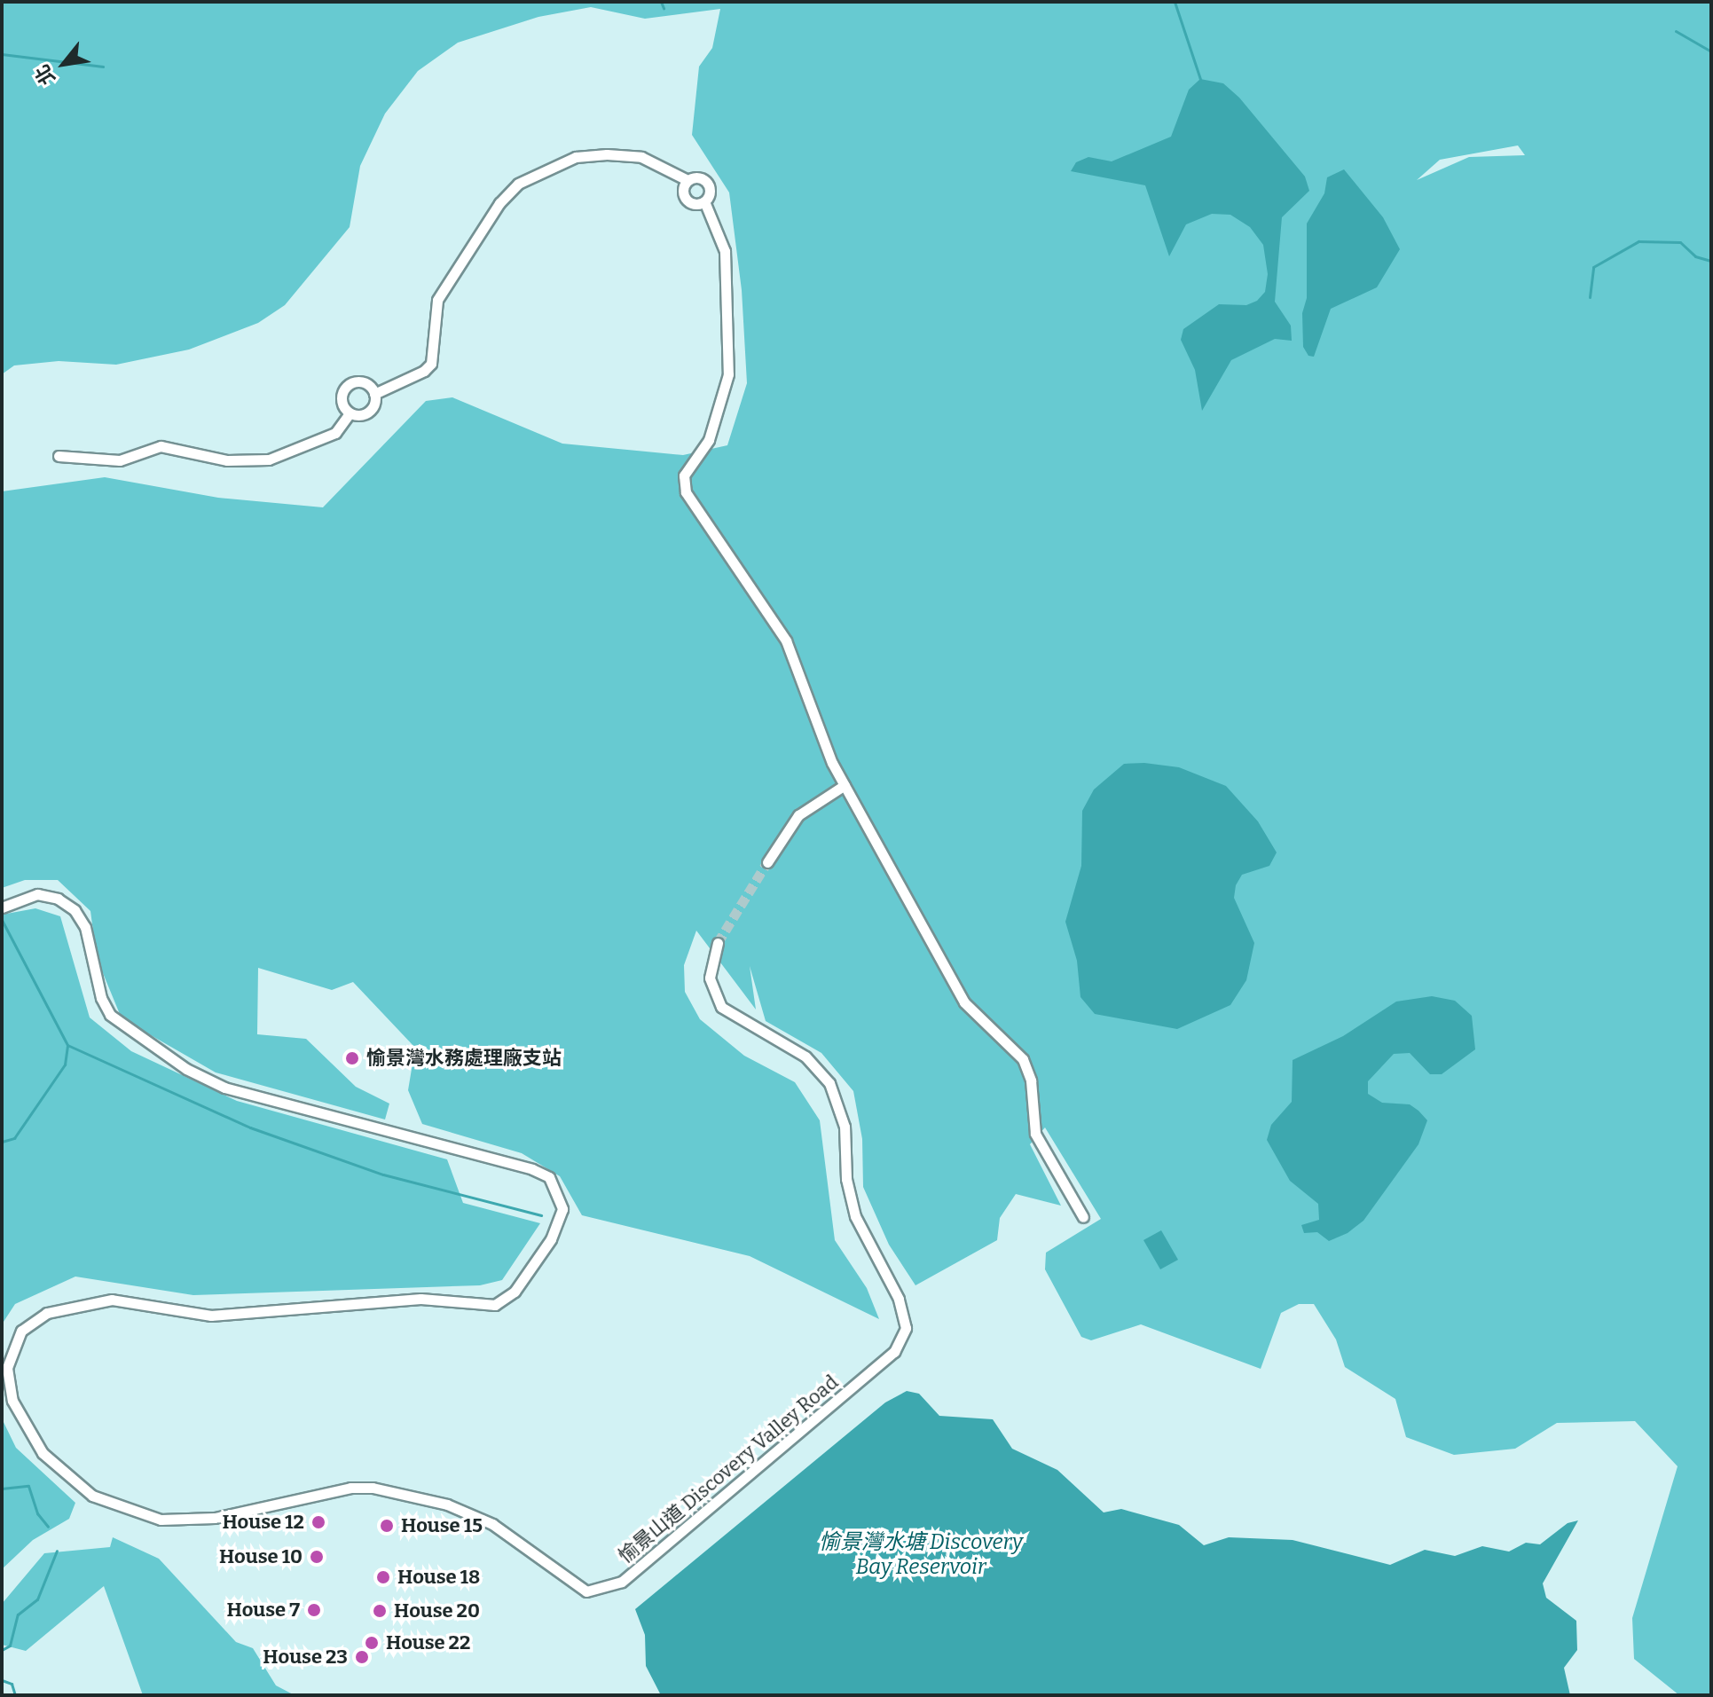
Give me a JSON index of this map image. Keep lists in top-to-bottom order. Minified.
{"streets":{"street":["愉景山道 Discovery Valley Road"]},"water":["愉景灣水塘 Discovery Bay Reservoir"],"places":["愉景灣水務處理廠支站","House 12","House 15","House 10","House 18","House 7","House 20","House 22","House 23"],"north":"bottom left"}
